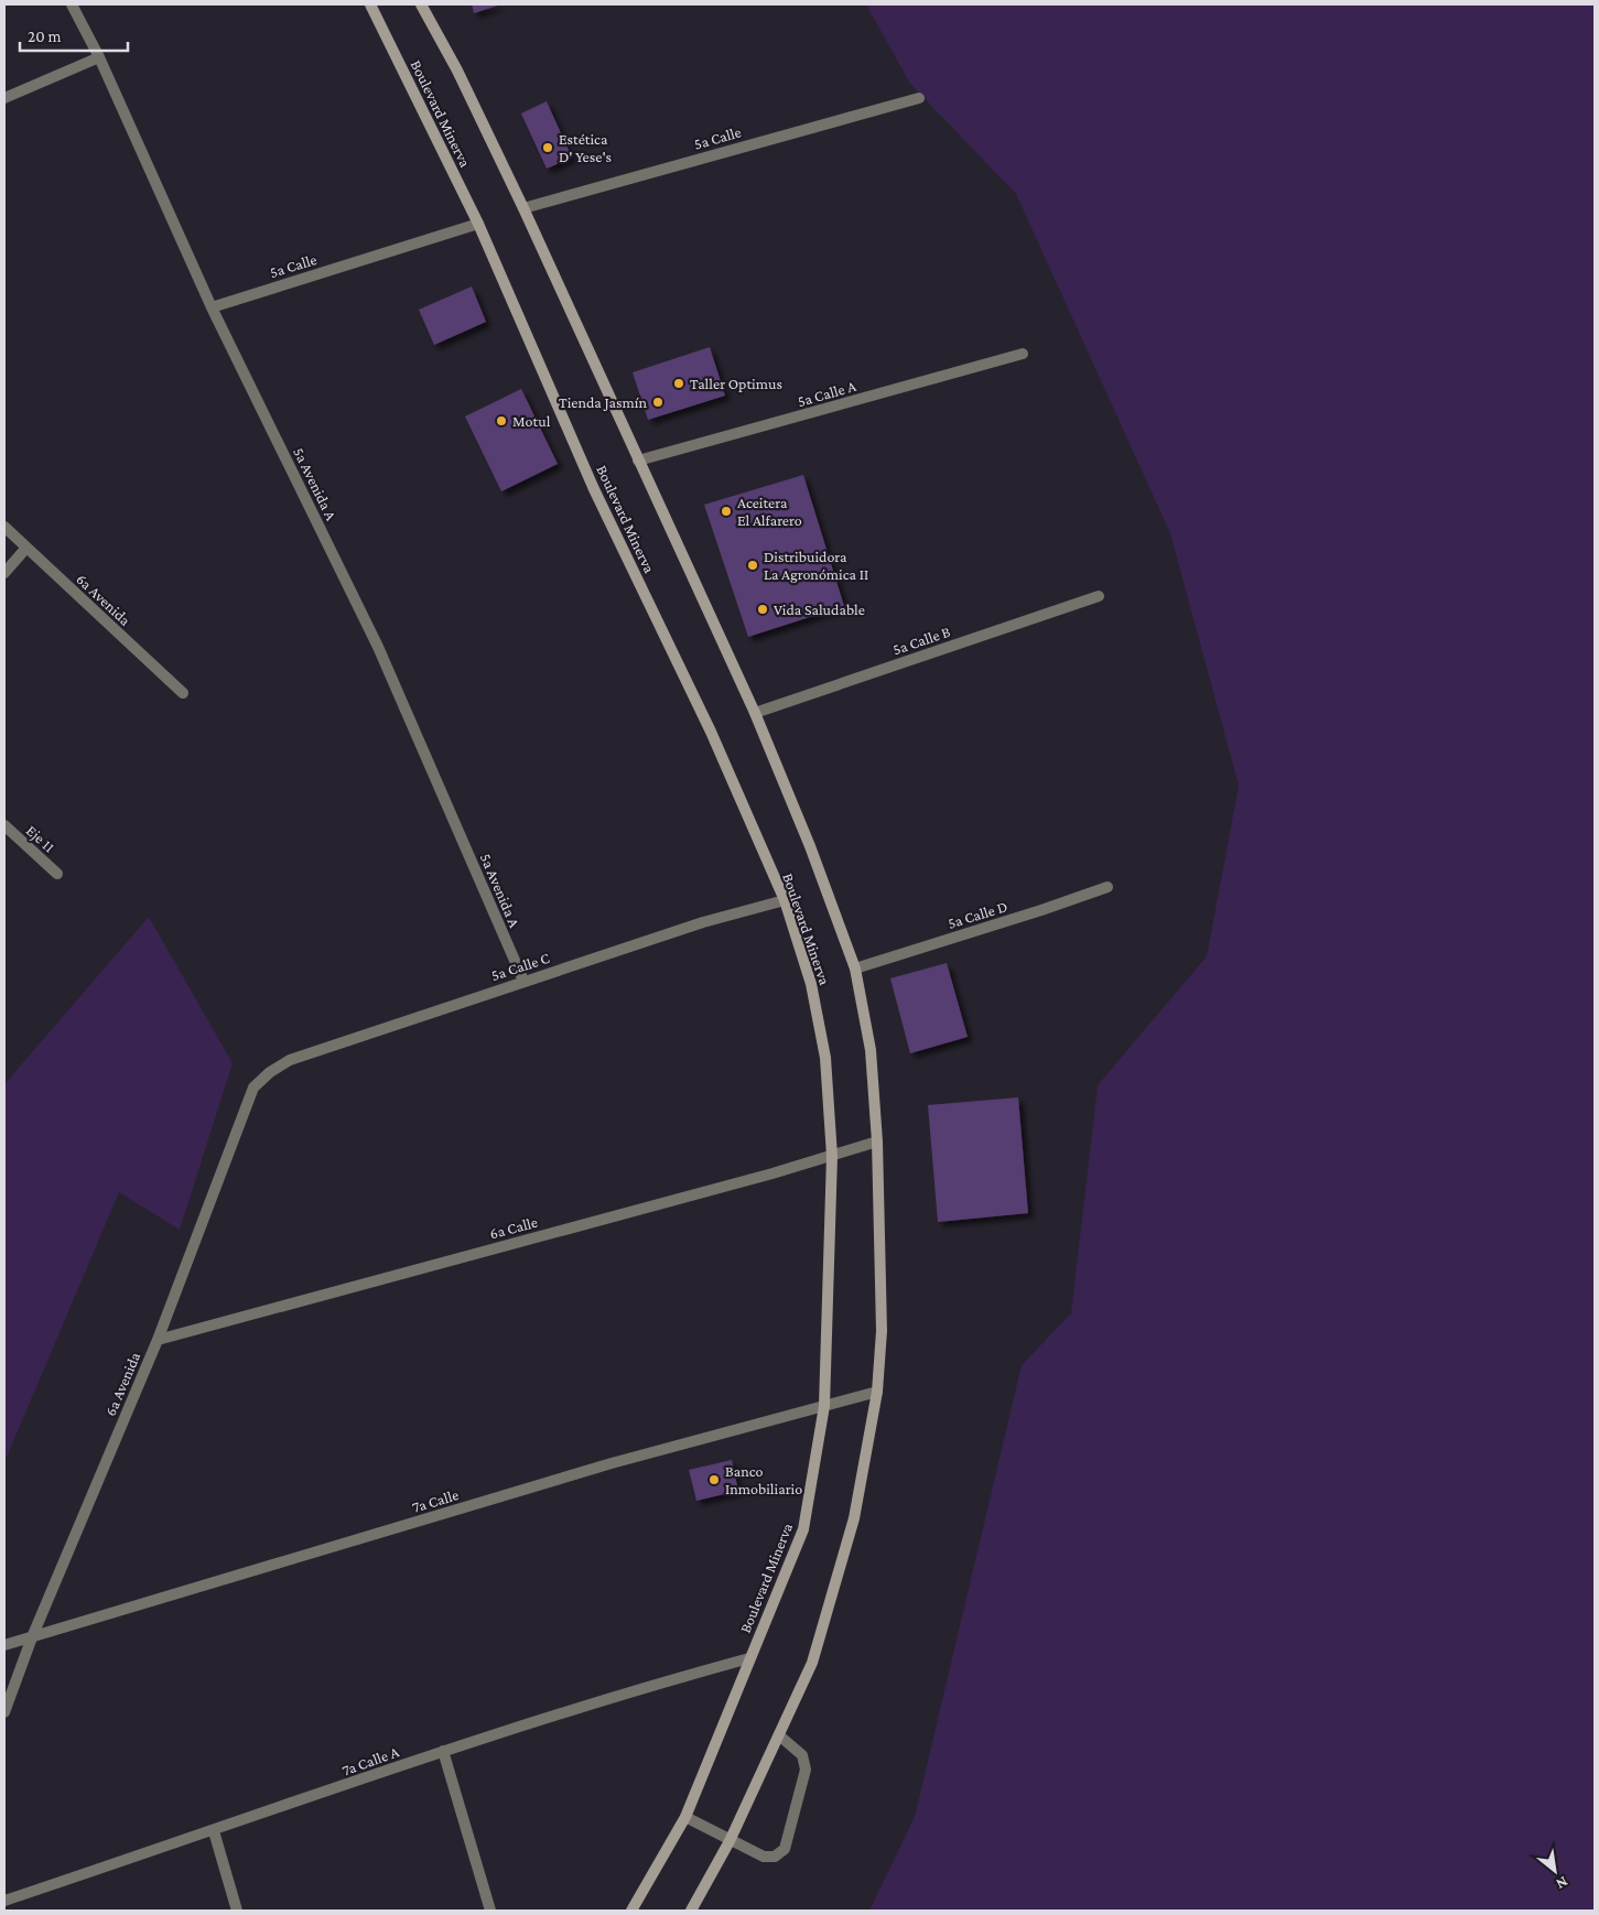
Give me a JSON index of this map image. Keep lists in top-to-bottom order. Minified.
{"streets":{"street":["Boulevard Minerva","5a Calle","5a Calle A","5a Avenida A","6a Avenida","5a Calle B","Eje 11","5a Calle D","5a Calle C","6a Calle","7a Calle","7a Calle A"]},"crossings":[["Boulevard Minerva","5a Calle"],["Boulevard Minerva","5a Calle A"],["Boulevard Minerva","5a Calle B"],["Boulevard Minerva","5a Calle D"],["Boulevard Minerva","5a Calle C"],["Boulevard Minerva","6a Calle"],["Boulevard Minerva","7a Calle"],["Boulevard Minerva","7a Calle A"],["5a Calle","5a Avenida A"],["5a Avenida A","5a Calle C"],["6a Avenida","5a Calle C"],["6a Avenida","6a Calle"],["6a Avenida","7a Calle"]],"places":["Estética D' Yese's","Taller Optimus","Tienda Jasmín","Motul","Aceitera El Alfarero","Distribuidora La Agronómica II","Vida Saludable","Banco Inmobiliario"],"scale_bar":"20 m","north":"bottom right"}
